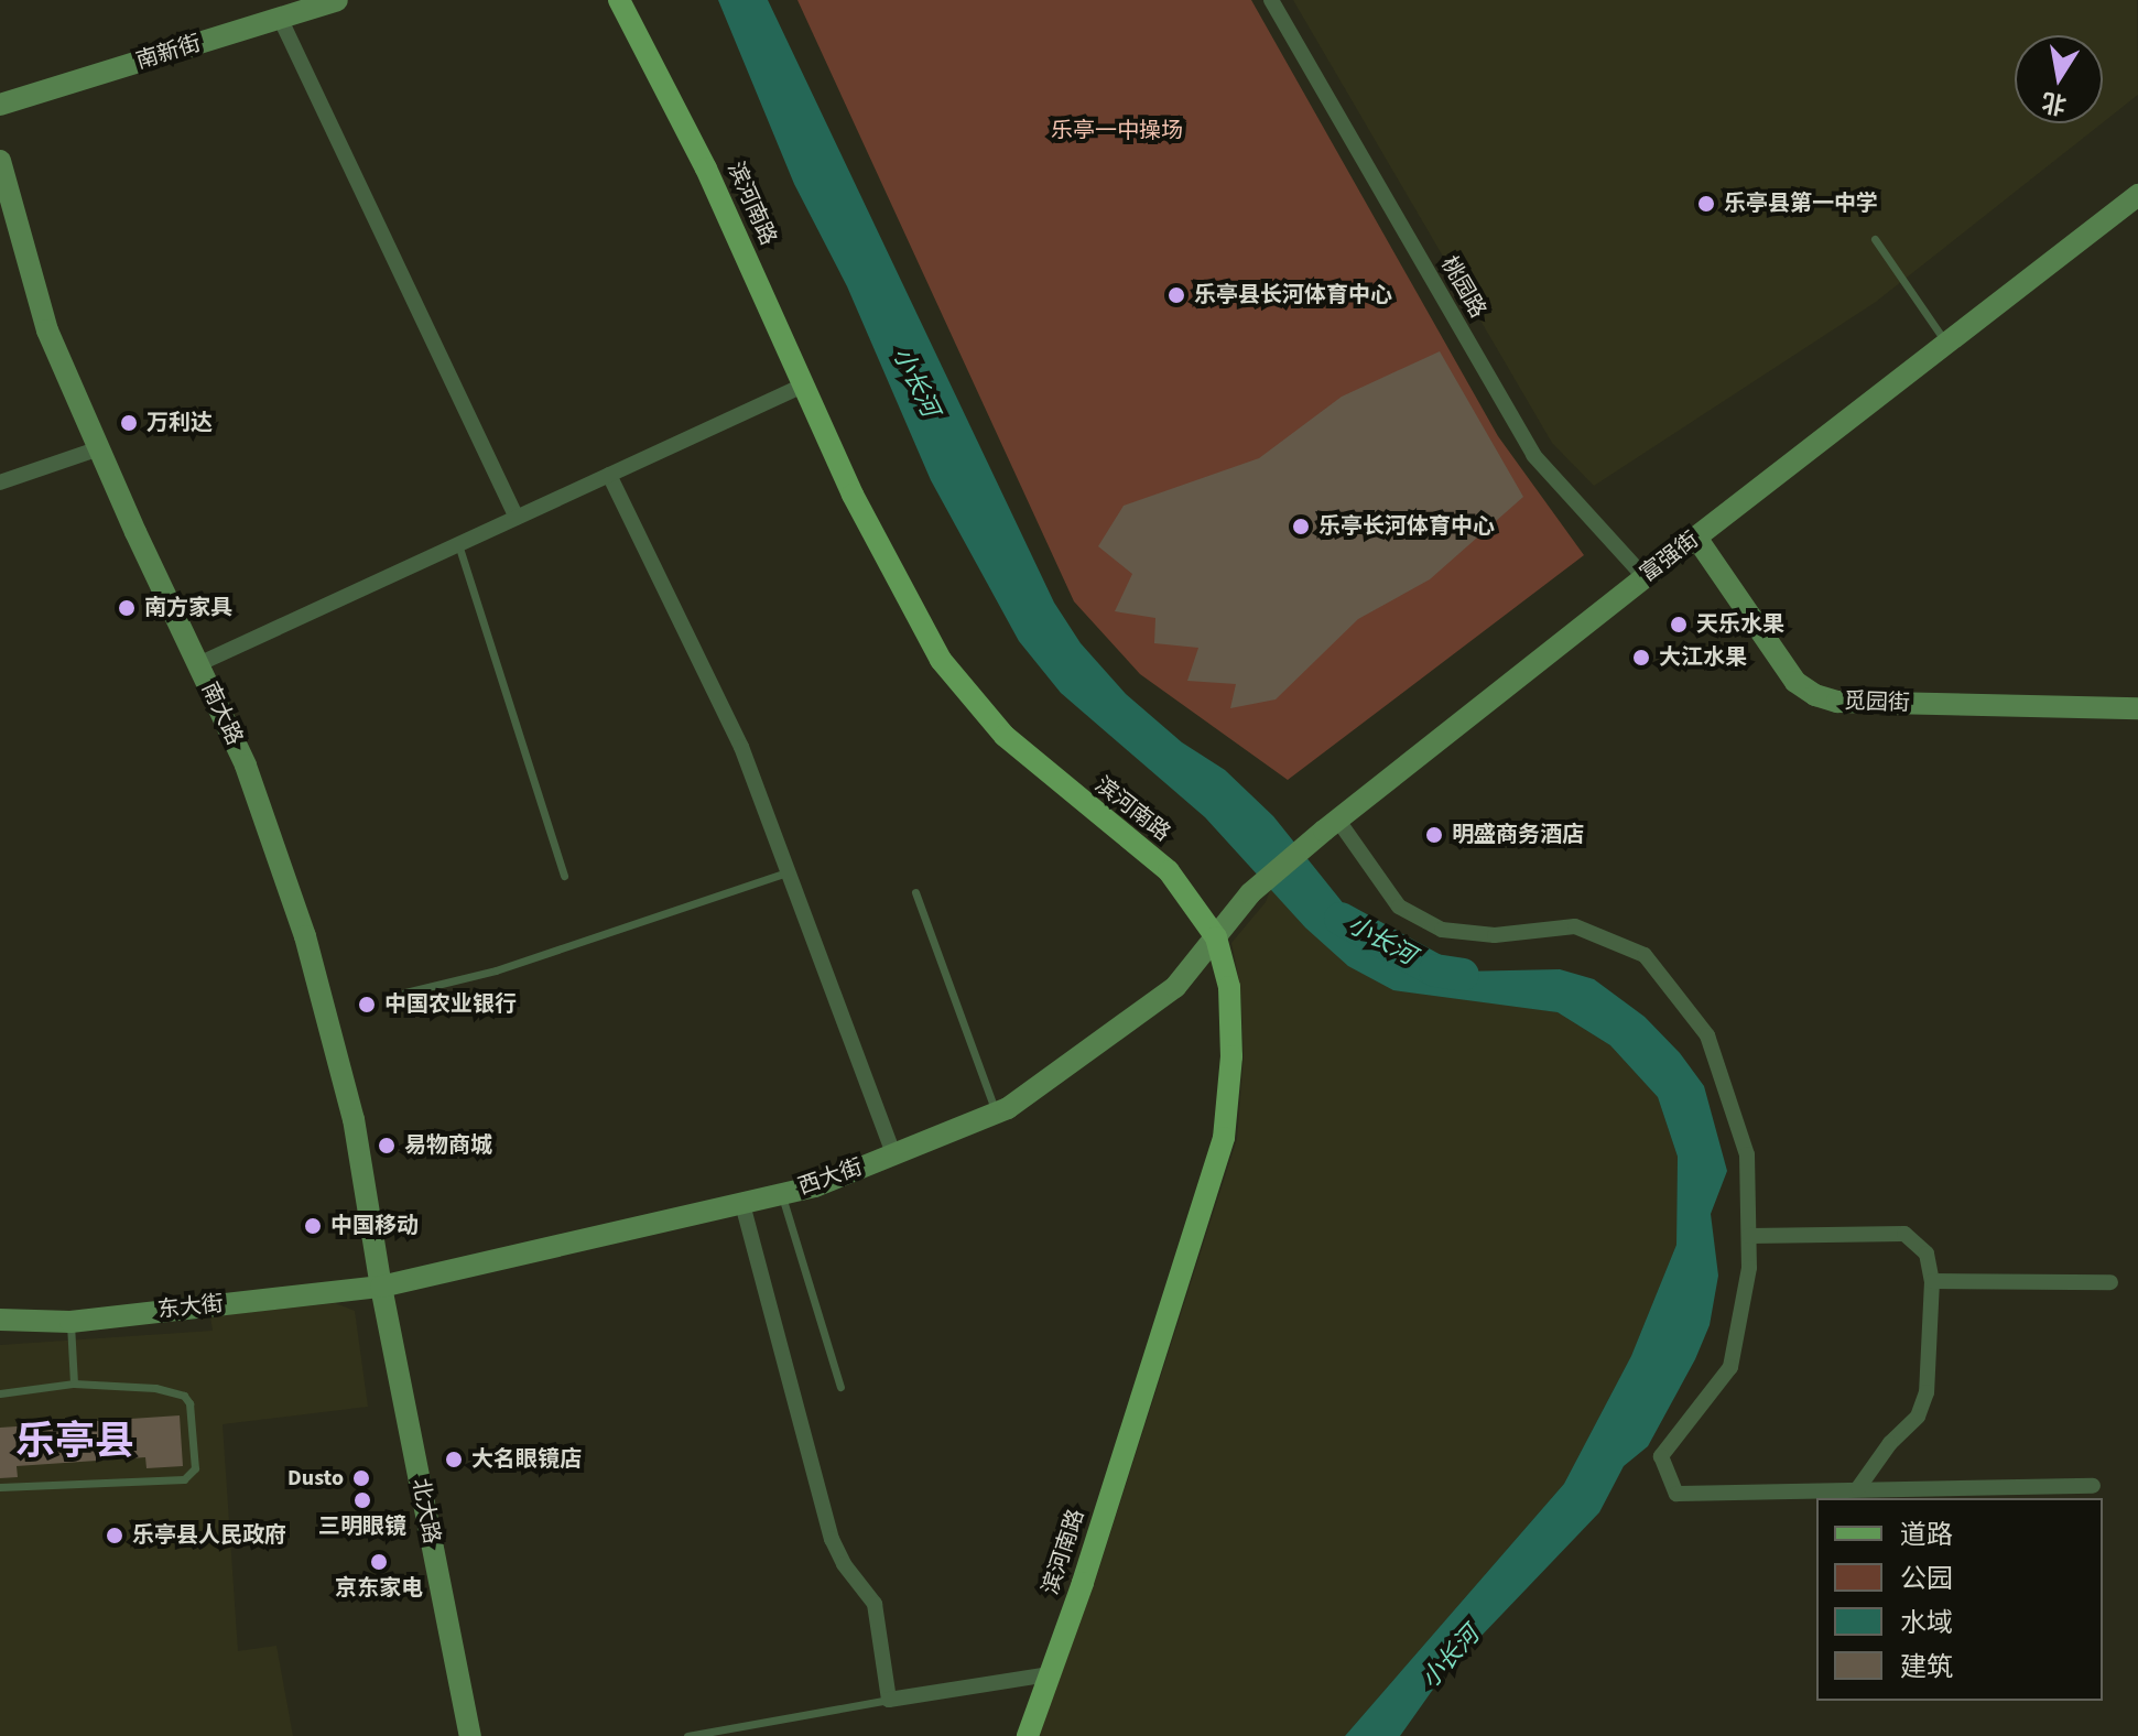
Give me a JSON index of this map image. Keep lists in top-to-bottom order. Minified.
{"streets":{"main road":["滨河南路"],"street":["南新街","桃园路","富强街","觅园街","南大路","西大街","东大街","北大路"]},"crossings":[["滨河南路","富强街"],["滨河南路","西大街"],["桃园路","富强街"],["富强街","觅园街"],["富强街","西大街"],["南大路","西大街"],["南大路","东大街"],["南大路","北大路"],["西大街","东大街"],["西大街","北大路"],["东大街","北大路"]],"districts":["乐亭县"],"water":["小长河"],"parks":["乐亭一中操场"],"places":["乐亭县第一中学","乐亭县长河体育中心","万利达","乐亭长河体育中心","南方家具","天乐水果","大江水果","明盛商务酒店","中国农业银行","易物商城","中国移动","大名眼镜店","Dusto","三明眼镜","乐亭县人民政府","京东家电"],"legend":["道路","公园","水域","建筑"],"north":"bottom"}
